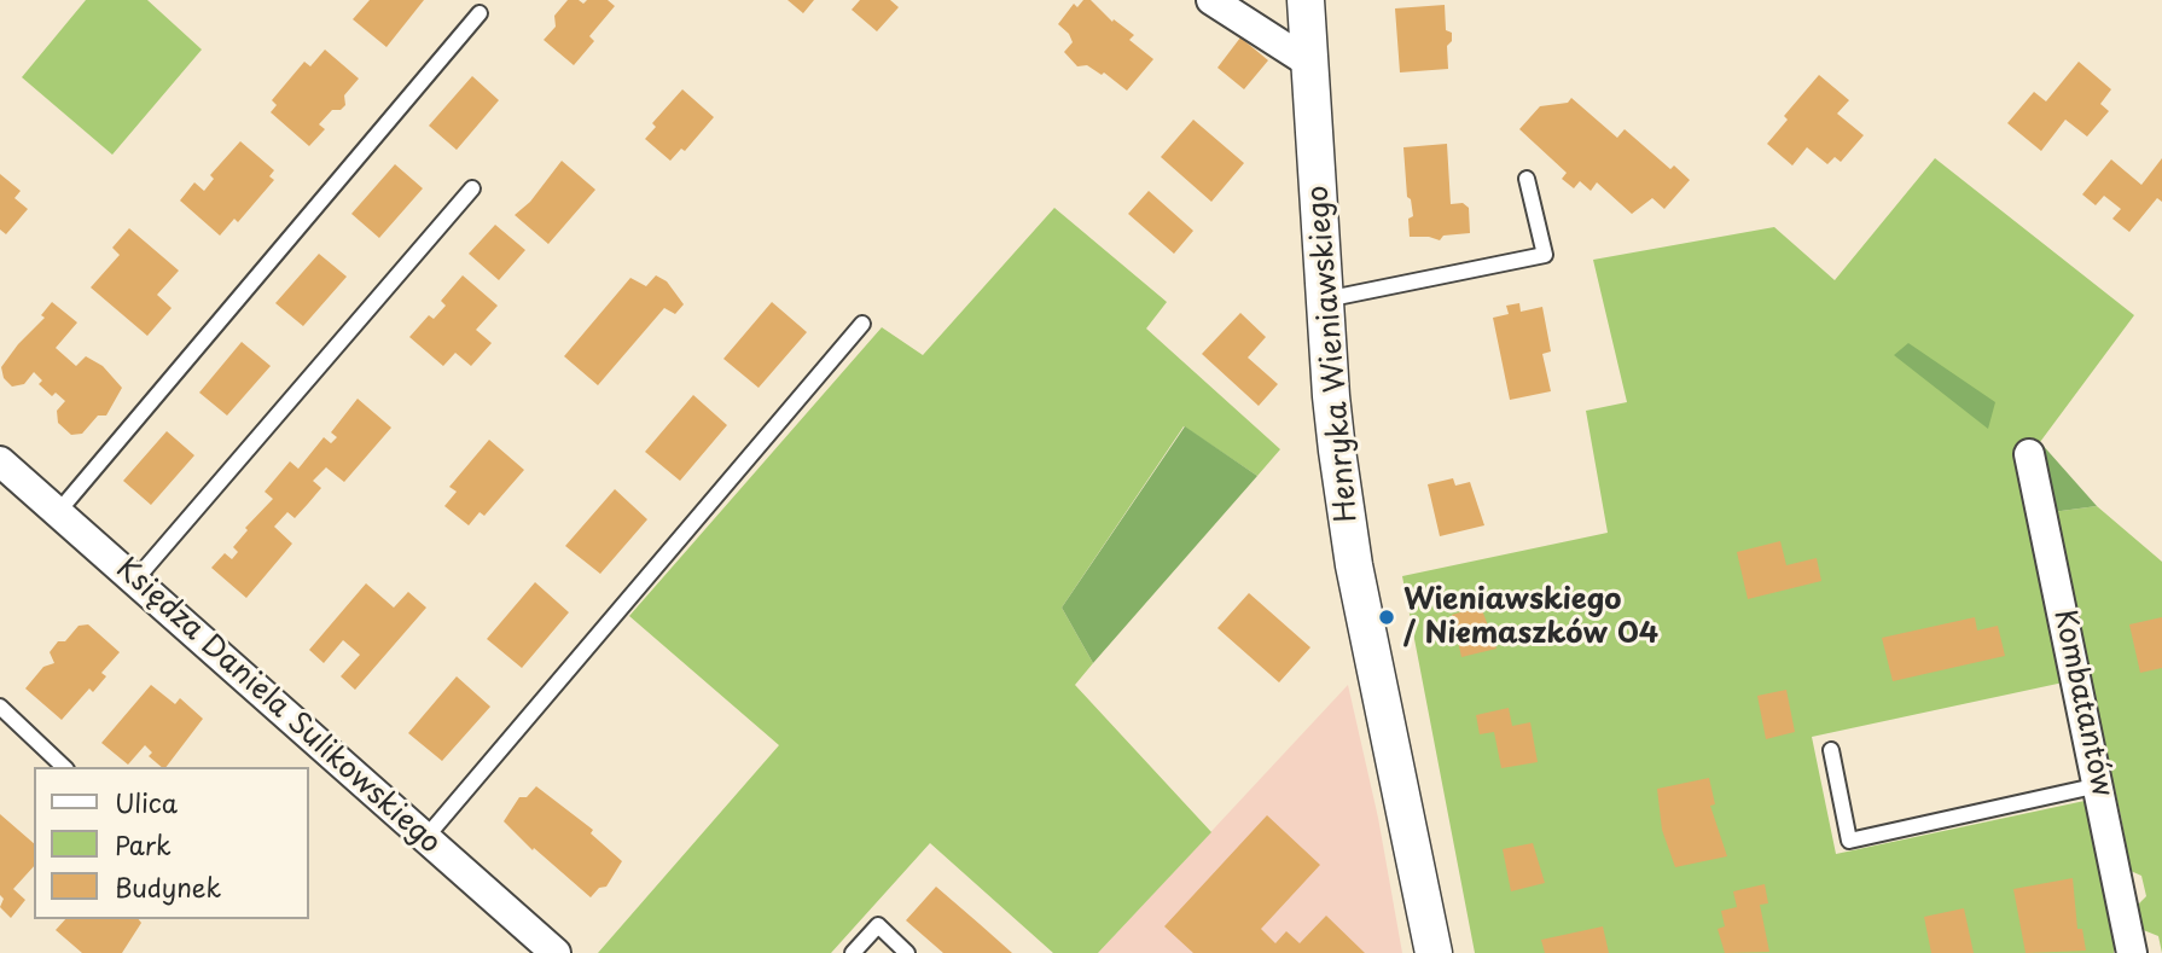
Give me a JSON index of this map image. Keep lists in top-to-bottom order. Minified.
{"streets":{"street":["Henryka Wieniawskiego","Kombatantów","Księdza Daniela Sulikowskiego"]},"places":["Wieniawskiego / Niemaszków 04"],"legend":["Ulica","Park","Budynek"]}
